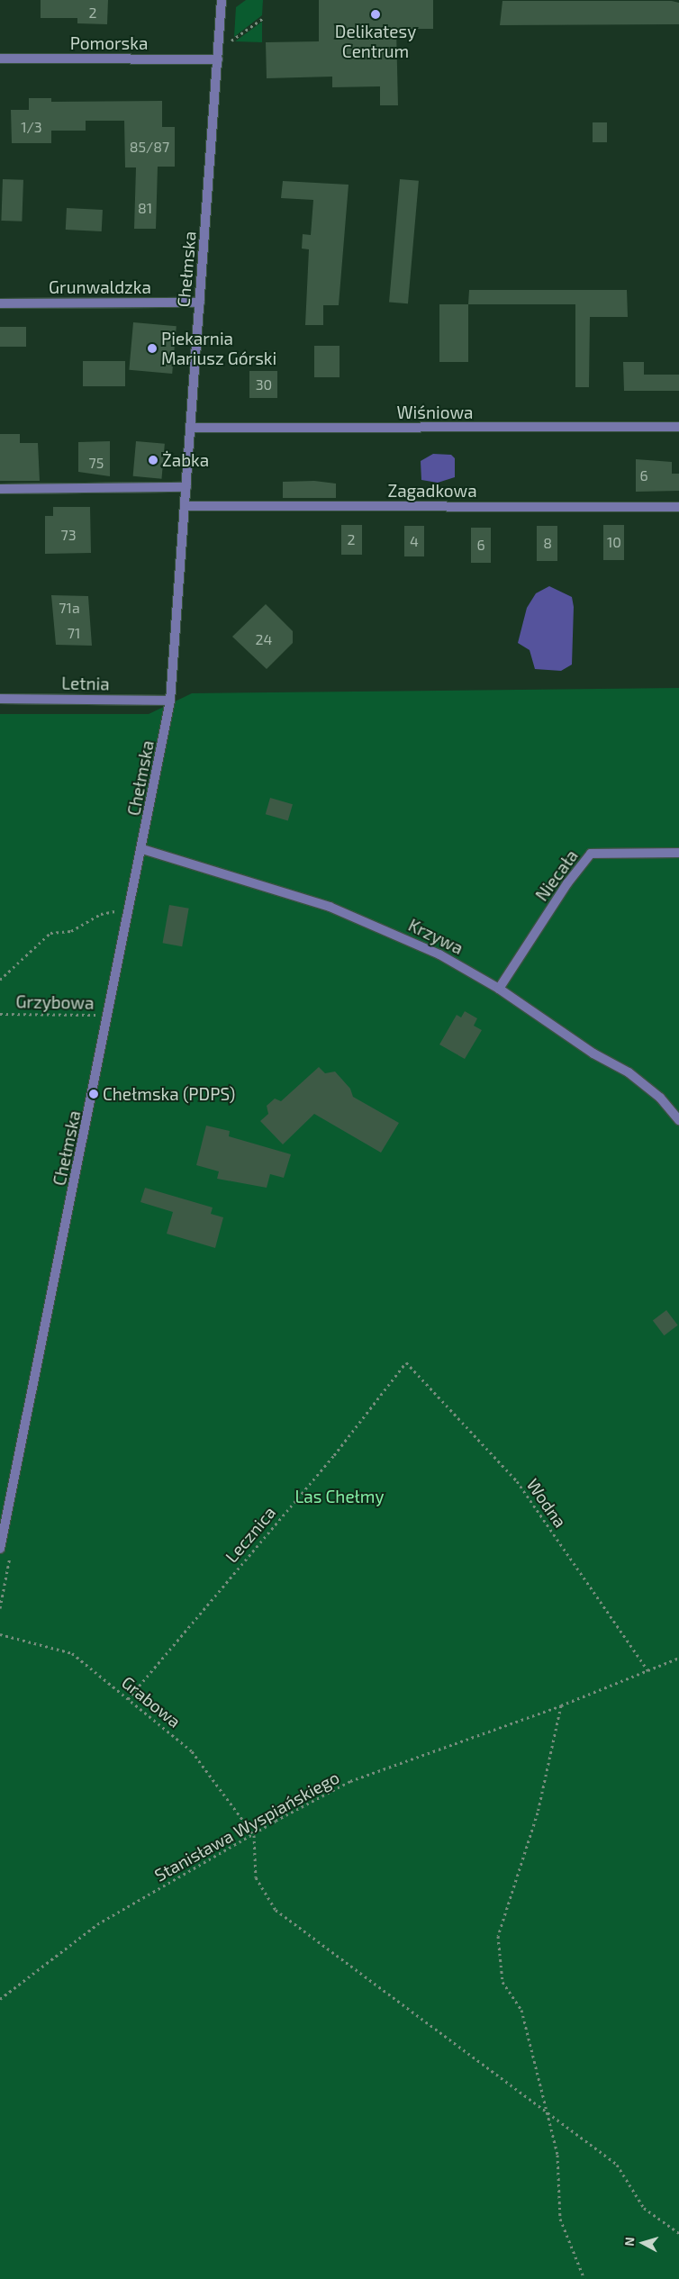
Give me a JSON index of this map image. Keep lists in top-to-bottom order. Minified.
{"streets":{"street":["Pomorska","Chełmska","Grunwaldzka","Wiśniowa","Zagadkowa","Letnia","Niecała","Krzywa"],"path":["Grzybowa","Wodna","Lecznica","Grabowa","Stanisława Wyspiańskiego"]},"crossings":[["Pomorska","Chełmska"],["Chełmska","Grunwaldzka"],["Chełmska","Wiśniowa"],["Chełmska","Zagadkowa"],["Chełmska","Letnia"],["Chełmska","Krzywa"],["Chełmska","Grzybowa"],["Niecała","Krzywa"],["Wodna","Lecznica"],["Wodna","Stanisława Wyspiańskiego"],["Lecznica","Grabowa"],["Grabowa","Stanisława Wyspiańskiego"]],"parks":["Las Chełmy"],"places":["Delikatesy Centrum","Piekarnia Mariusz Górski","Żabka","Chełmska (PDPS)"],"house_numbers":["2","1/3","85/87","81","30","75","6","73","2","4","10","8","6","71a","71","24"],"north":"left"}
